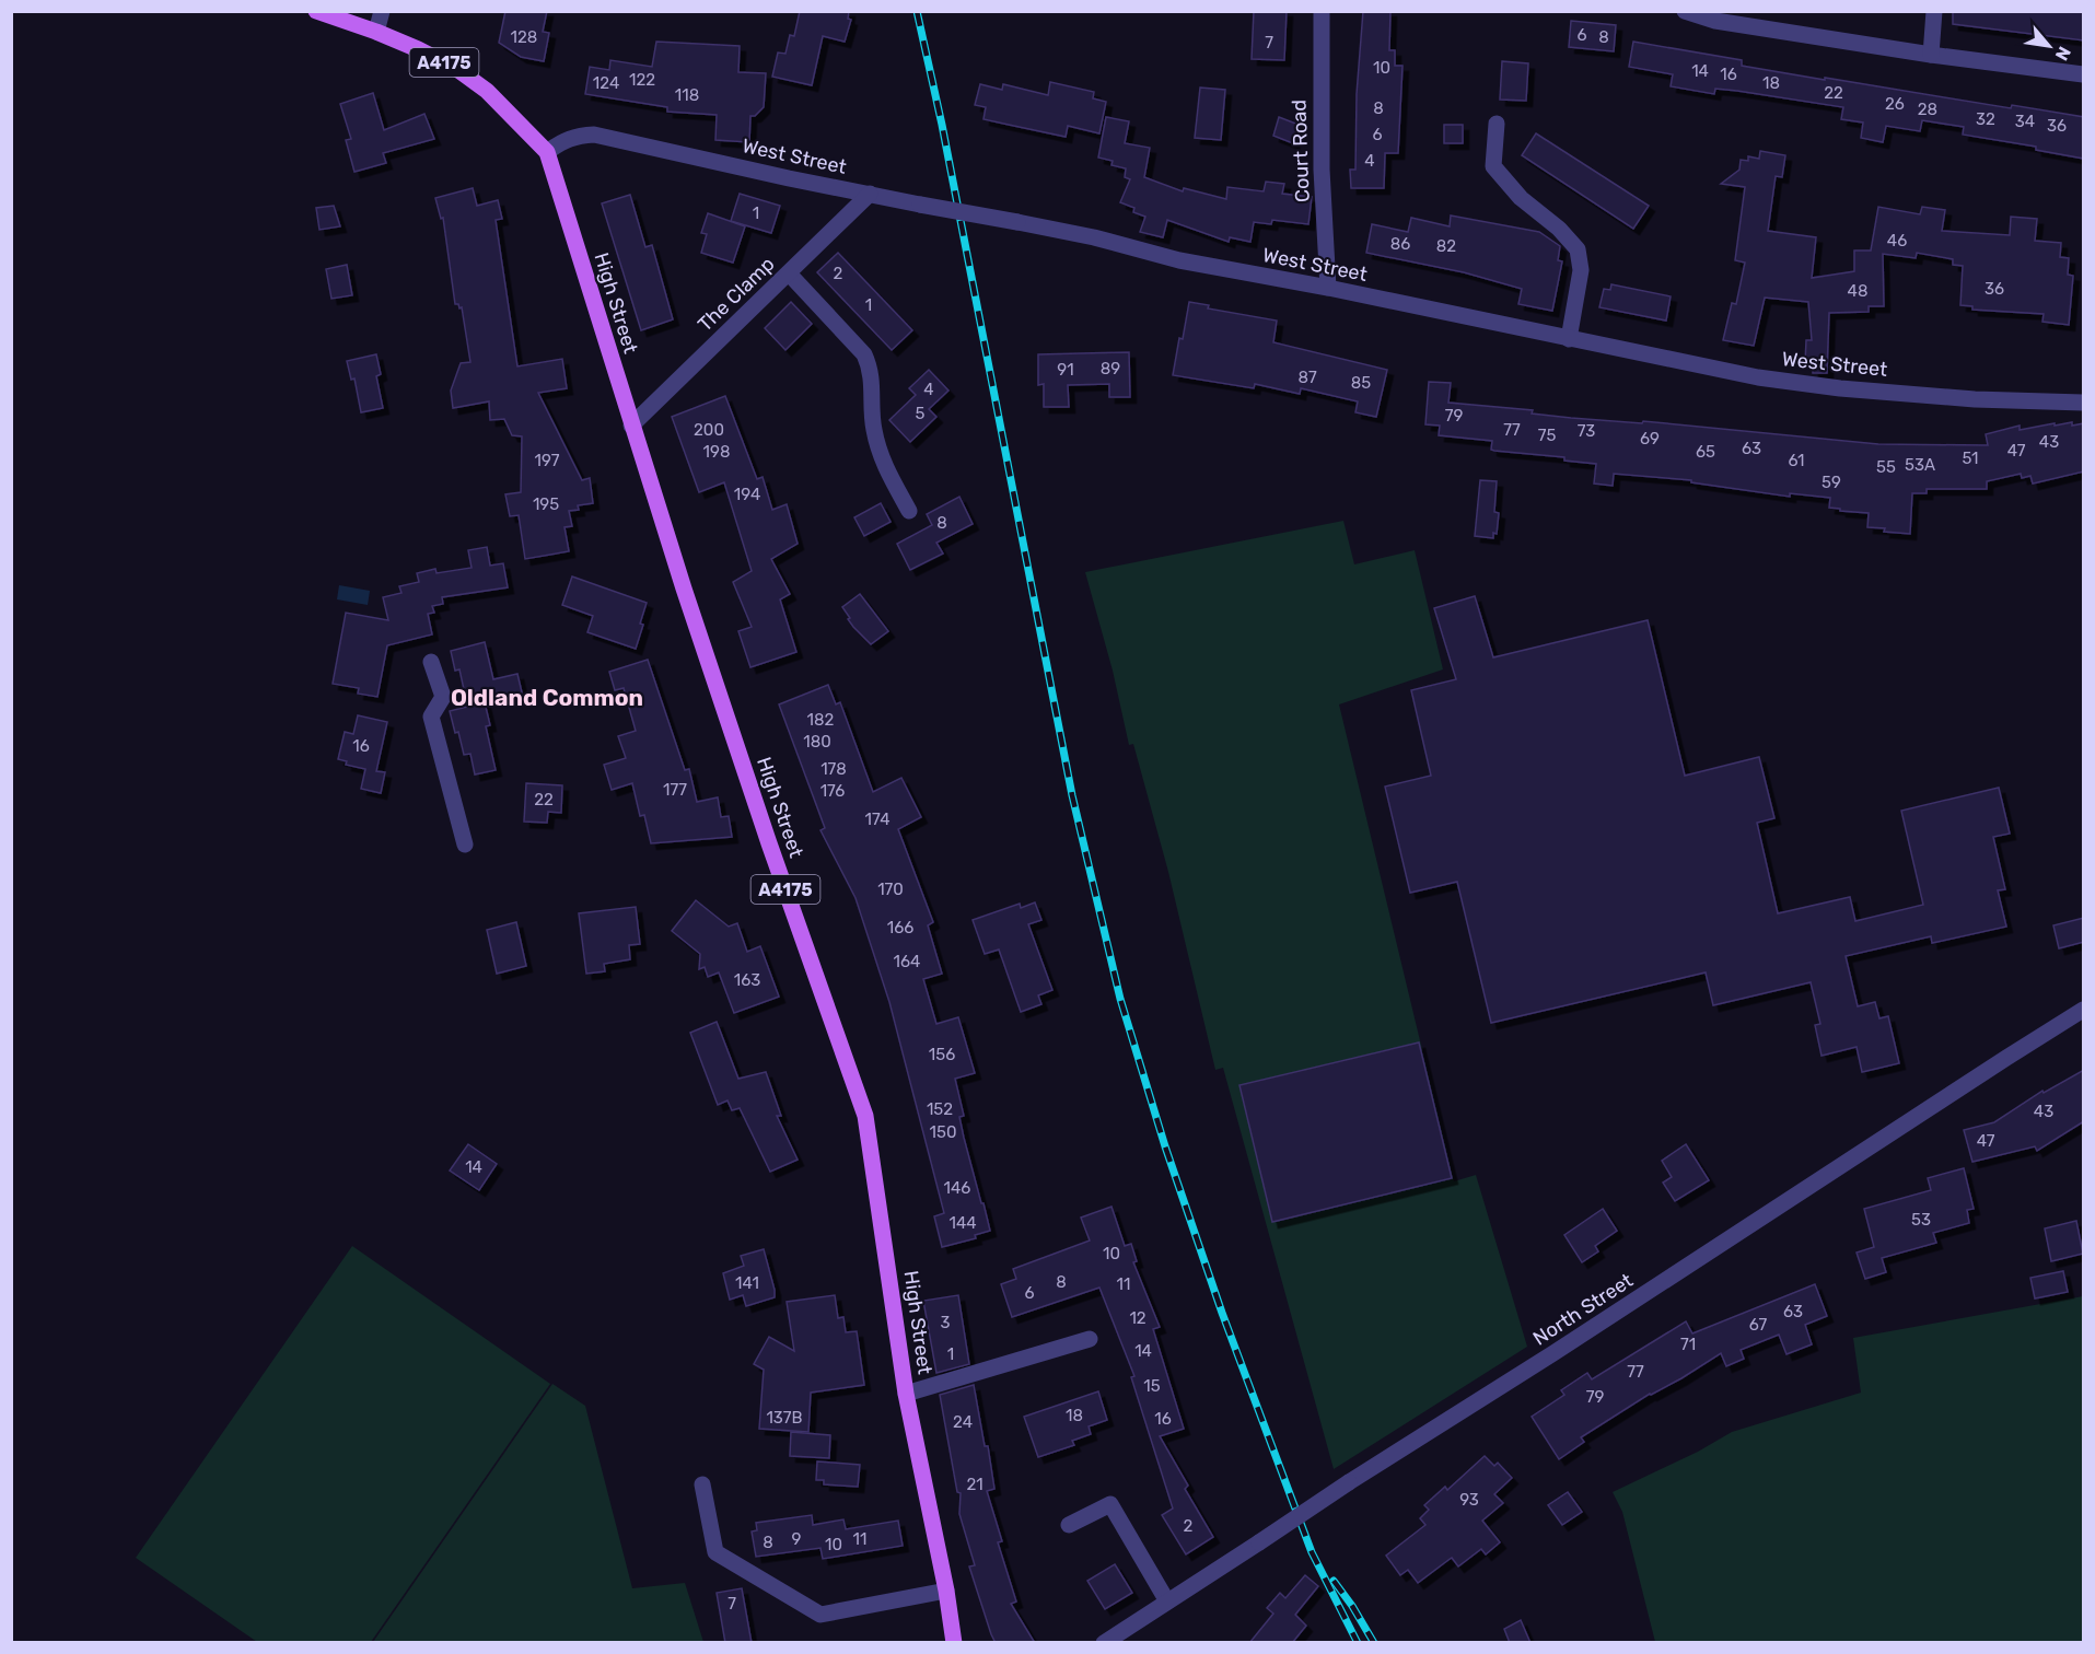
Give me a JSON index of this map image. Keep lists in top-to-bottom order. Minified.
{"streets":{"main road":["A4175","High Street"],"street":["Court Road","West Street","The Clamp","North Street"]},"crossings":[["A4175","West Street"],["A4175","High Street"],["Court Road","West Street"],["West Street","The Clamp"],["West Street","High Street"],["The Clamp","High Street"]],"districts":["Oldland Common"],"house_numbers":["6","128","8","7","10","14","16","122","124","18","22","118","26","8","28","32","34","36","6","4","1","46","86","82","2","36","48","1","89","91","87","85","4","5","79","200","77","73","75","69","43","63","47","198","65","51","197","61","53A","55","59","194","195","8","182","180","16","178","177","176","22","174","170","166","164","163","156","152","43","150","47","14","146","53","144","10","8","141","11","6","63","12","3","67","71","14","1","77","15","79","18","137B","16","24","21","93","2","9","11","8","10","7"],"north":"bottom right"}
